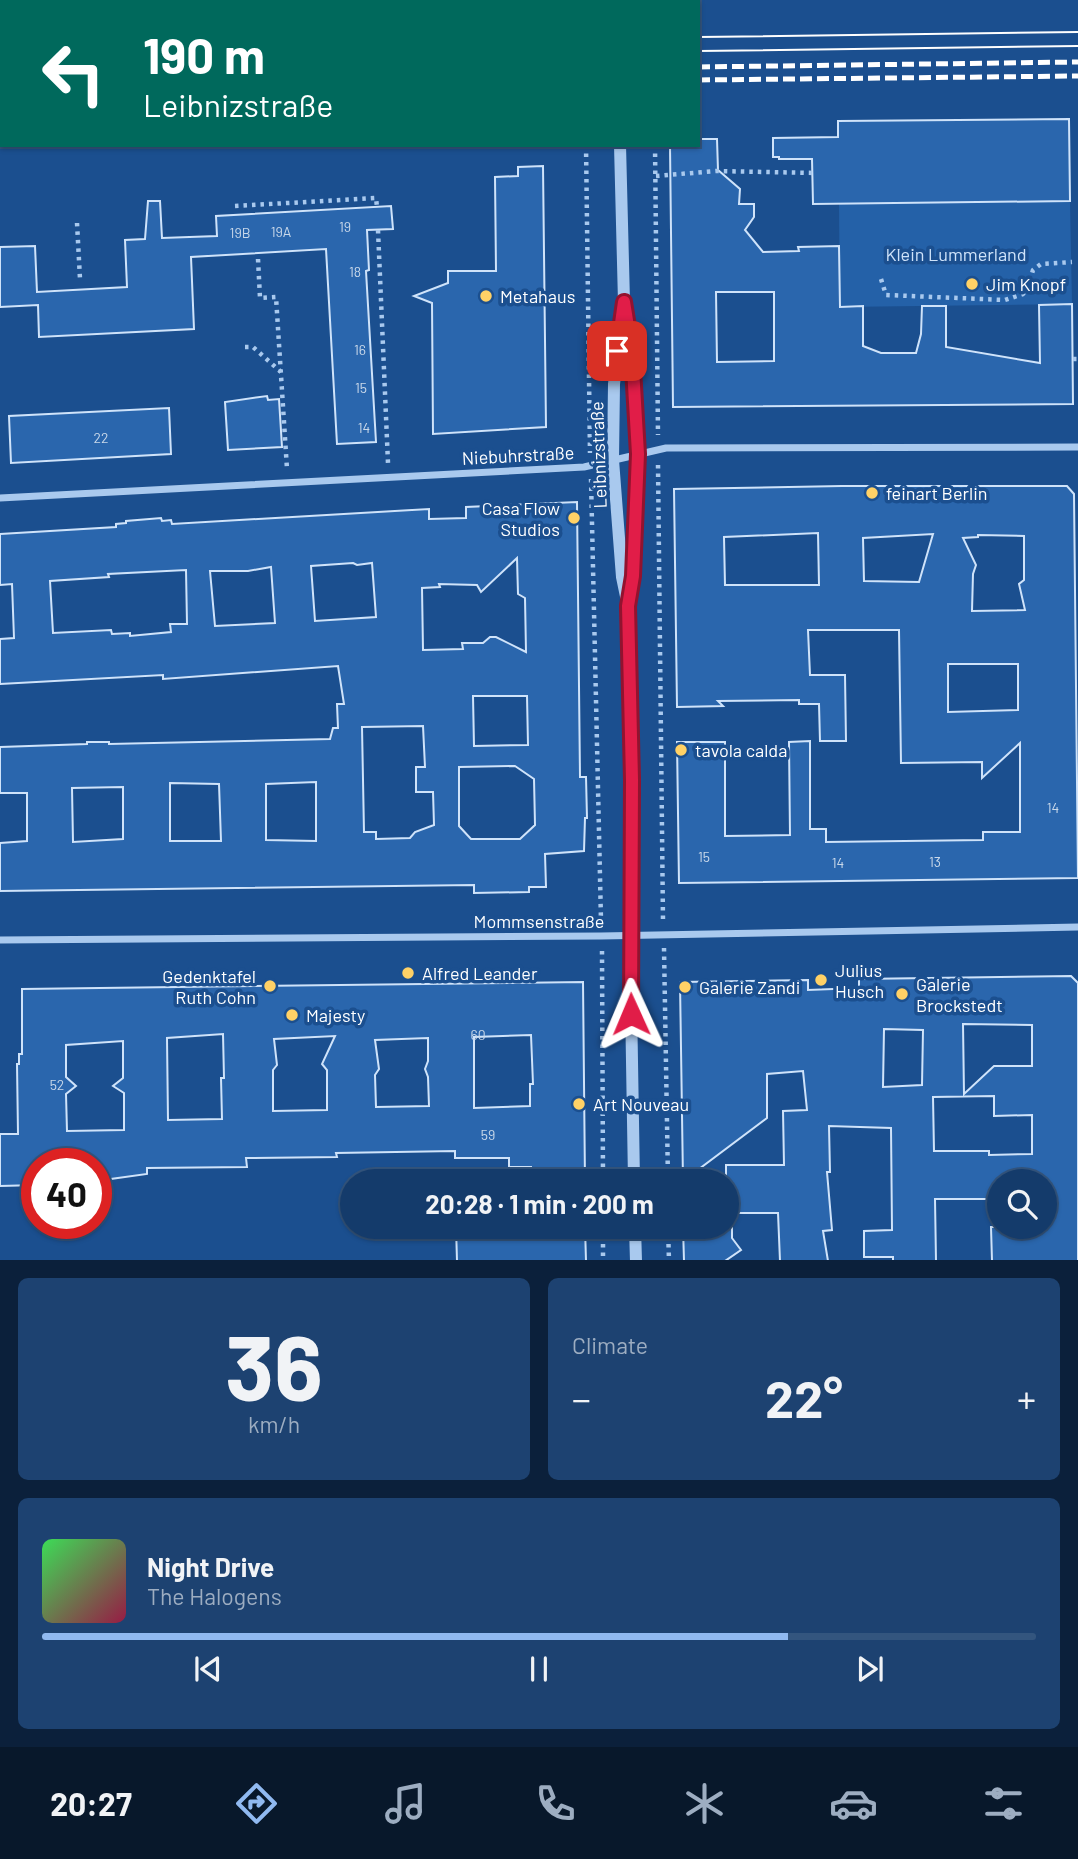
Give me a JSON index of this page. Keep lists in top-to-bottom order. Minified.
{"streets":{"street":["Niebuhrstraße","Leibnizstraße","Mommsenstraße"]},"crossings":[["Niebuhrstraße","Leibnizstraße"],["Leibnizstraße","Mommsenstraße"]],"parks":["Klein Lummerland"],"places":["Jim Knopf","Metahaus","feinart Berlin","Casa Flow Studios","tavola calda","Alfred Leander","Julius Husch","Gedenktafel Ruth Cohn","Galerie Zandi","Galerie Brockstedt","Majesty","Art Nouveau"],"house_numbers":["19","19A","19B","18","16","15","14","22","14","15","13","14","60","52","59"],"page":{"turn":["190 m","Leibnizstraße"],"limit":"40","trip":"20:28 · 1 min · 200 m","tile":[["36","km/h"],"Climate"],"heat":["−","22°","+"],"song":["Night Drive","The Halogens"],"tabs":"20:27"}}
